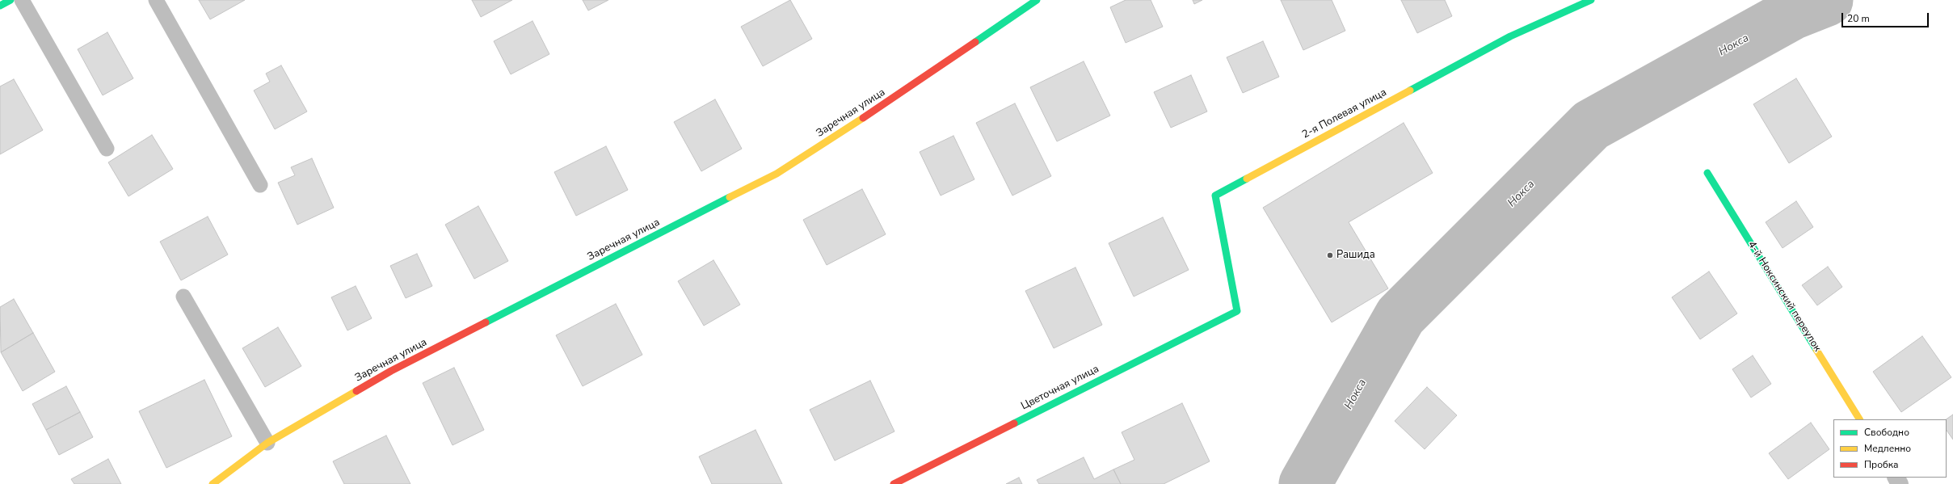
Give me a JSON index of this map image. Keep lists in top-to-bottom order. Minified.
{"streets":{"street":["Заречная улица","2-я Полевая улица","4-й Ноксинский переулок","Цветочная улица"]},"crossings":[["2-я Полевая улица","Цветочная улица"]],"water":["Нокса"],"places":["Рашида"],"legend":["Свободно","Медленно","Пробка"],"scale_bar":"20 m"}
